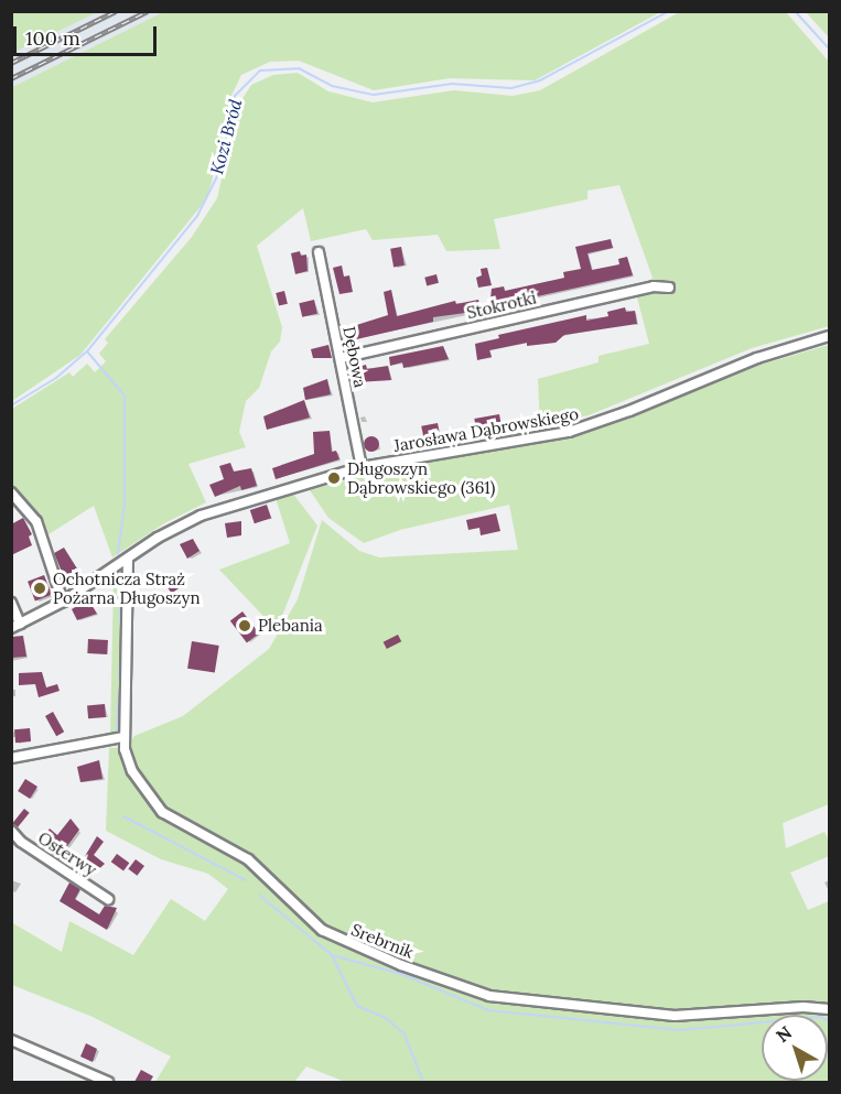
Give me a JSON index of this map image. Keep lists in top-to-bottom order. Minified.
{"streets":{"street":["Stokrotki","Dębowa","Jarosława Dąbrowskiego","Osterwy","Srebrnik"]},"crossings":[["Stokrotki","Dębowa"],["Dębowa","Jarosława Dąbrowskiego"],["Jarosława Dąbrowskiego","Srebrnik"]],"water":["Kozi Bród"],"places":["Długoszyn Dąbrowskiego (361)","Ochotnicza Straż Pożarna Długoszyn","Plebania"],"scale_bar":"100 m","north":"top left"}
